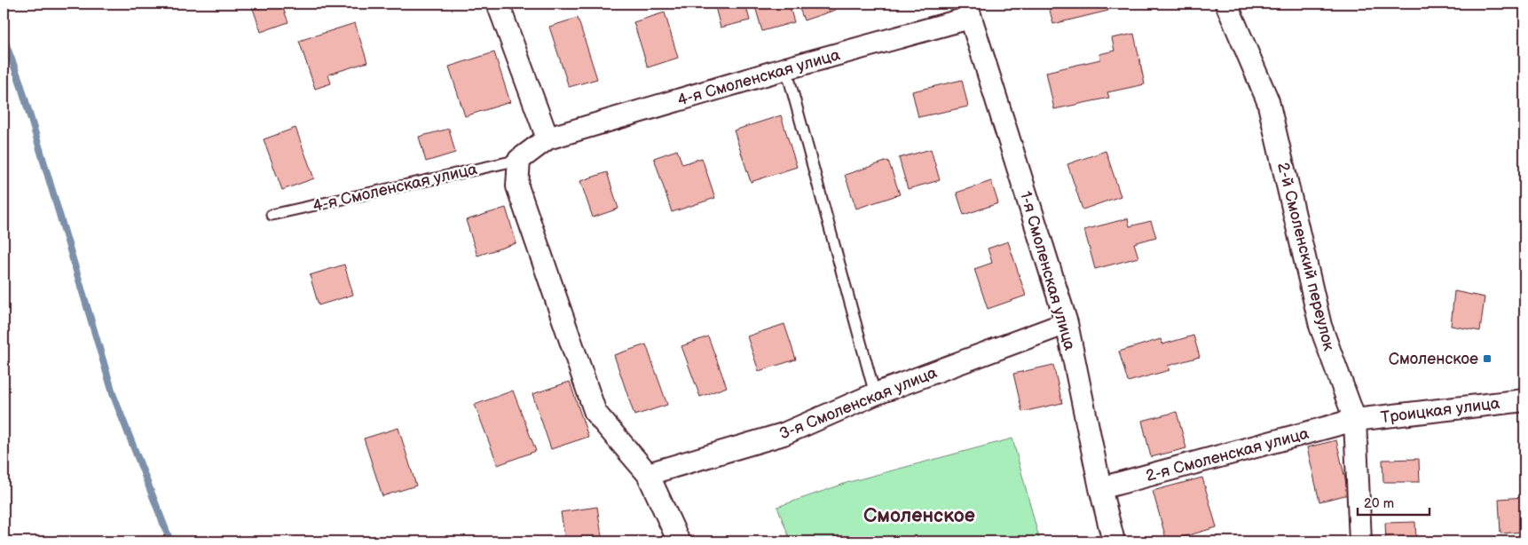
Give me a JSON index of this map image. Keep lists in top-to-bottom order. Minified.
{"streets":{"street":["4-я Смоленская улица","2-й Смоленский переулок","1-я Смоленская улица","3-я Смоленская улица","Троицкая улица","2-я Смоленская улица"]},"crossings":[["4-я Смоленская улица","1-я Смоленская улица"],["2-й Смоленский переулок","Троицкая улица"],["2-й Смоленский переулок","2-я Смоленская улица"],["1-я Смоленская улица","3-я Смоленская улица"],["1-я Смоленская улица","2-я Смоленская улица"],["Троицкая улица","2-я Смоленская улица"]],"districts":["Смоленское"],"places":{"transit":["Смоленское"]},"scale_bar":"20 m"}
